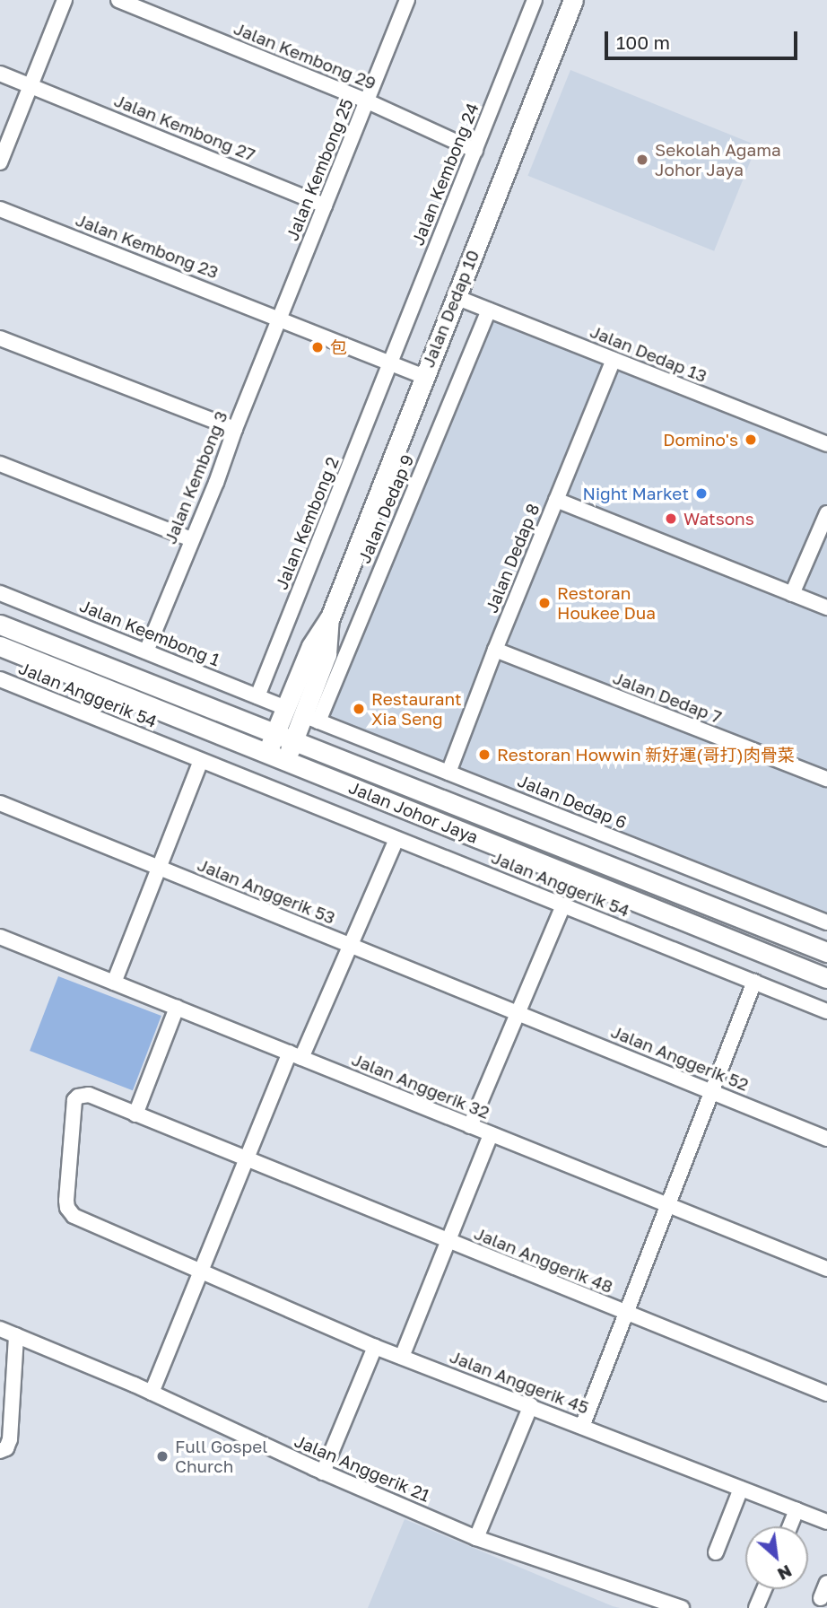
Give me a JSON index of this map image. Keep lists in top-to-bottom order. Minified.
{"streets":{"main road":["Jalan Dedap 10","Jalan Johor Jaya"],"street":["Jalan Kembong 29","Jalan Kembong 27","Jalan Kembong 25","Jalan Kembong 24","Jalan Kembong 23","Jalan Dedap 13","Jalan Kembong 3","Jalan Dedap 9","Jalan Kembong 2","Jalan Dedap 8","Jalan Keembong 1","Jalan Anggerik 54","Jalan Dedap 7","Jalan Dedap 6","Jalan Anggerik 53","Jalan Anggerik 52","Jalan Anggerik 32","Jalan Anggerik 48","Jalan Anggerik 45","Jalan Anggerik 21"]},"crossings":[["Jalan Kembong 29","Jalan Kembong 25"],["Jalan Kembong 29","Jalan Kembong 24"],["Jalan Kembong 27","Jalan Kembong 25"],["Jalan Kembong 25","Jalan Kembong 23"],["Jalan Kembong 25","Jalan Kembong 3"],["Jalan Kembong 24","Jalan Kembong 23"],["Jalan Kembong 24","Jalan Kembong 2"],["Jalan Kembong 23","Jalan Dedap 10"],["Jalan Kembong 23","Jalan Kembong 3"],["Jalan Kembong 23","Jalan Kembong 2"],["Jalan Dedap 10","Jalan Dedap 13"],["Jalan Dedap 10","Jalan Dedap 9"],["Jalan Dedap 10","Jalan Keembong 1"],["Jalan Dedap 10","Jalan Dedap 6"],["Jalan Dedap 10","Jalan Johor Jaya"],["Jalan Dedap 13","Jalan Dedap 9"],["Jalan Dedap 13","Jalan Dedap 8"],["Jalan Kembong 3","Jalan Keembong 1"],["Jalan Dedap 9","Jalan Keembong 1"],["Jalan Dedap 9","Jalan Dedap 6"],["Jalan Kembong 2","Jalan Keembong 1"],["Jalan Dedap 8","Jalan Dedap 7"],["Jalan Dedap 8","Jalan Dedap 6"],["Jalan Keembong 1","Jalan Dedap 6"],["Jalan Anggerik 53","Jalan Anggerik 52"],["Jalan Anggerik 48","Jalan Anggerik 45"]],"places":["Sekolah Agama Johor Jaya","包","Domino's","Night Market","Watsons","Restoran Houkee Dua","Restaurant Xia Seng","Restoran Howwin 新好運(哥打)肉骨菜","Full Gospel Church"],"scale_bar":"100 m","north":"bottom right"}
